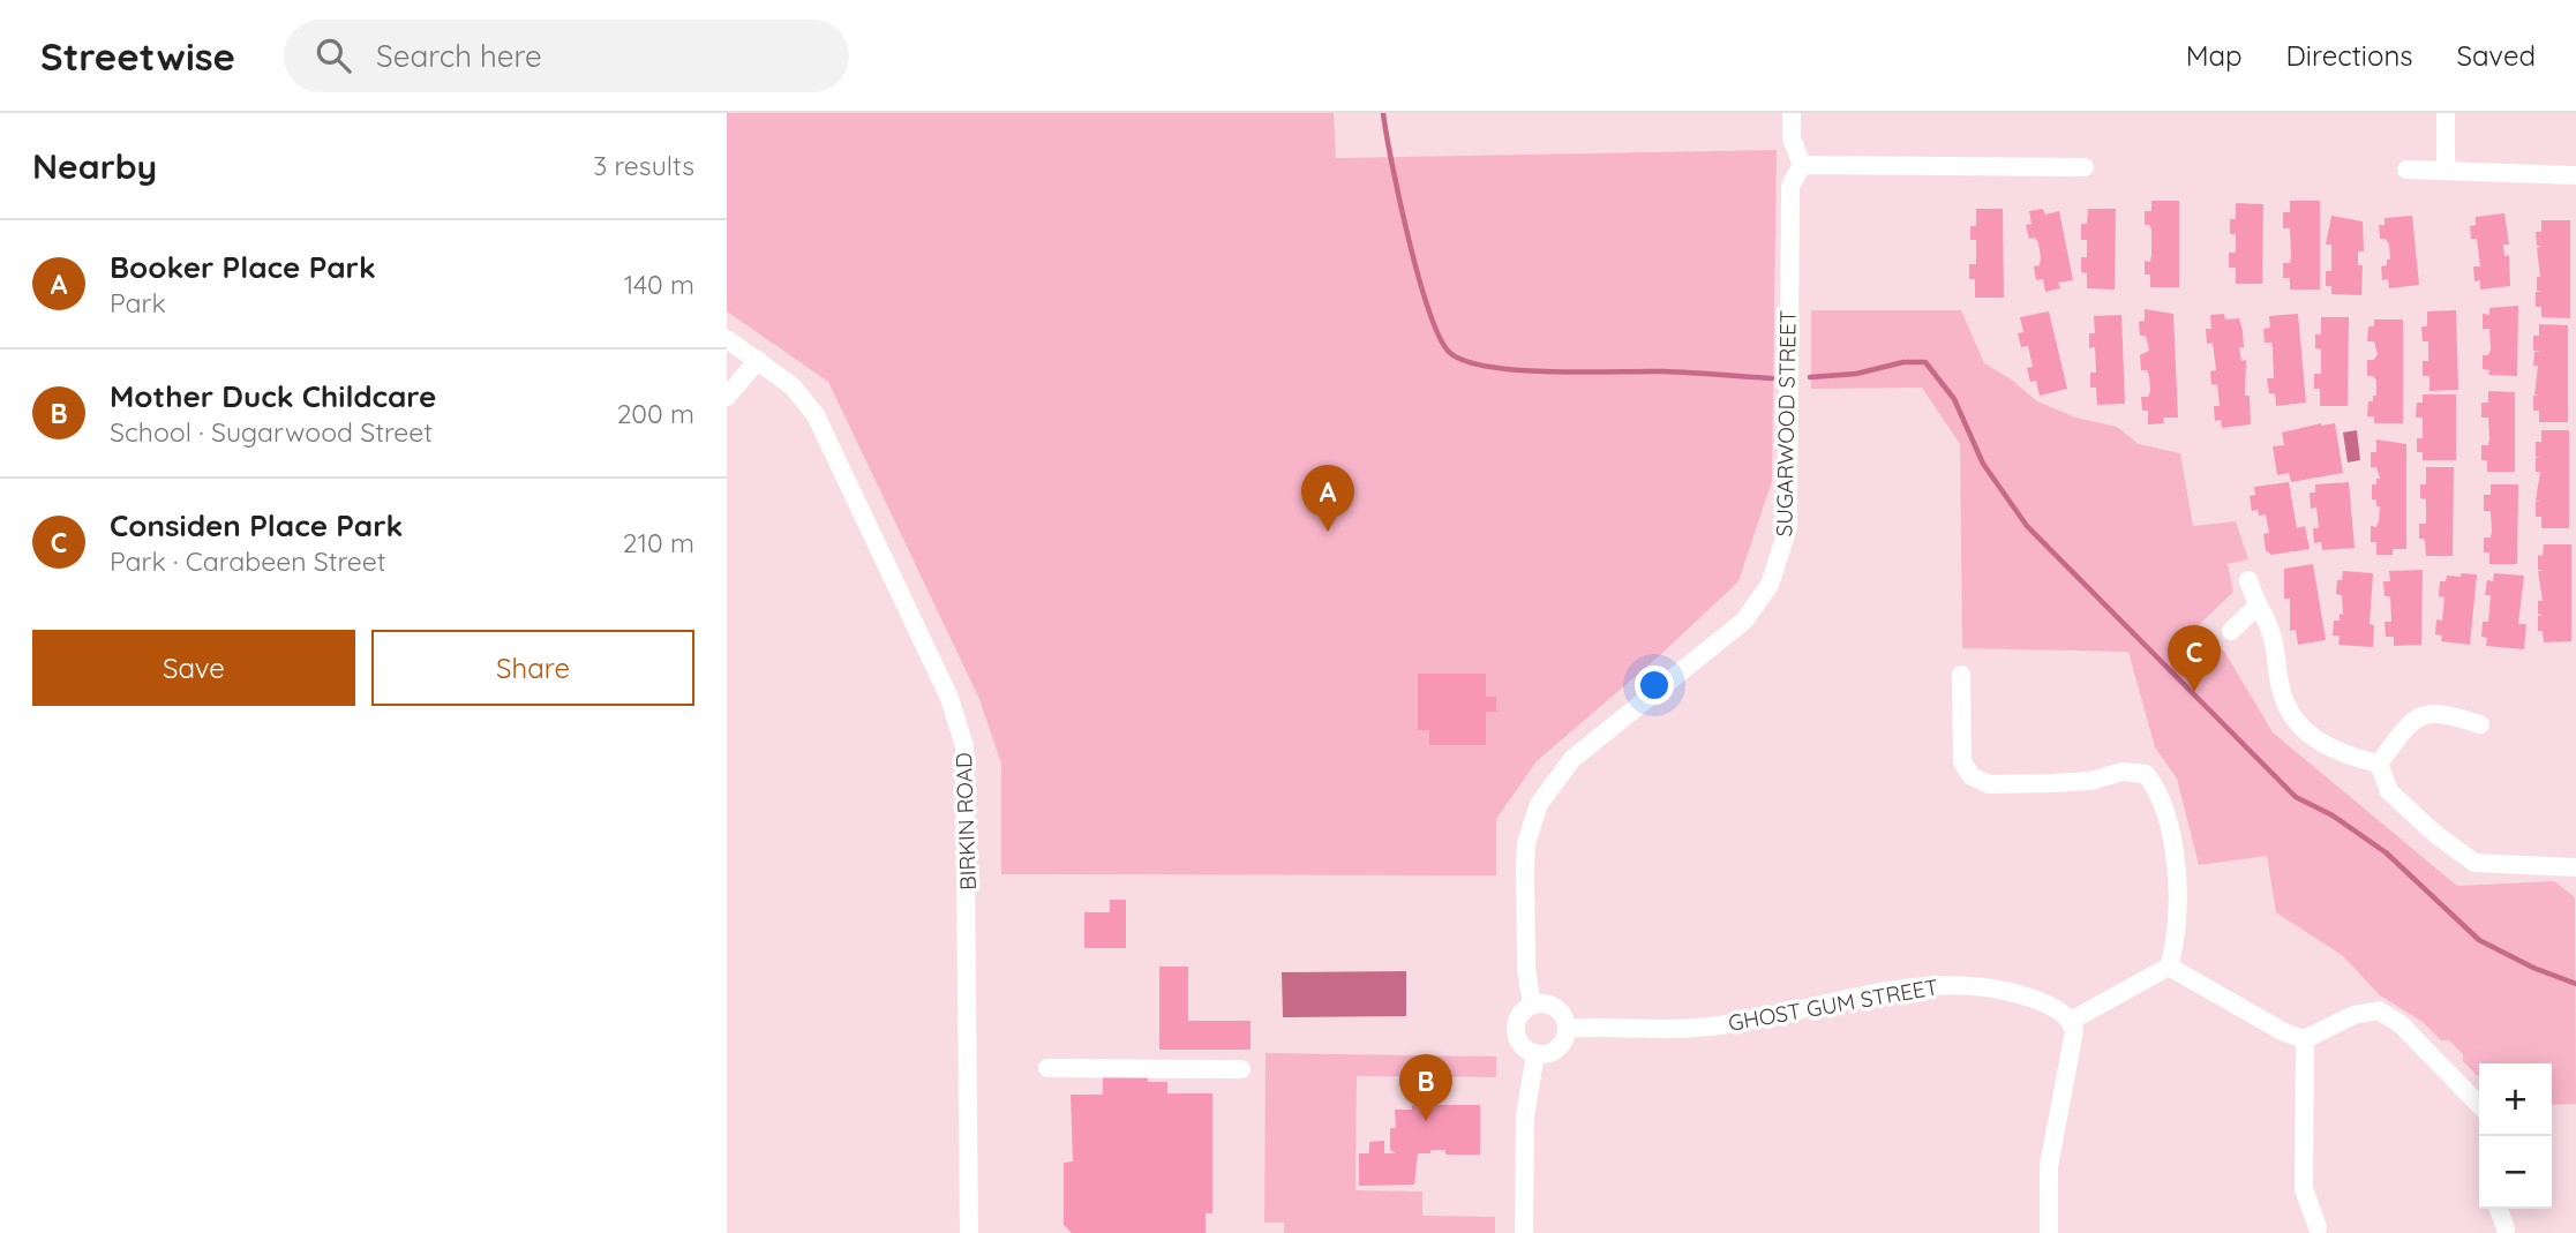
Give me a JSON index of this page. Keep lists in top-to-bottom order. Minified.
{"streets":{"street":["SUGARWOOD STREET","BIRKIN ROAD","GHOST GUM STREET"]},"crossings":[["SUGARWOOD STREET","GHOST GUM STREET"]],"page":{"header":"Streetwise","search":"Search here","nav":["Map","Directions","Saved"],"heading":["Nearby","3 results"],"list":[{"mark":"A","name":"Booker Place Park","note":"Park","value":"140 m"},{"mark":"B","name":"Mother Duck Childcare","note":"School · Sugarwood Street","value":"200 m"},{"mark":"C","name":"Considen Place Park","note":"Park · Carabeen Street","value":"210 m"}],"pins":["A","C","B"],"buttons":["Save","Share"],"map_buttons":["+","−"]}}
